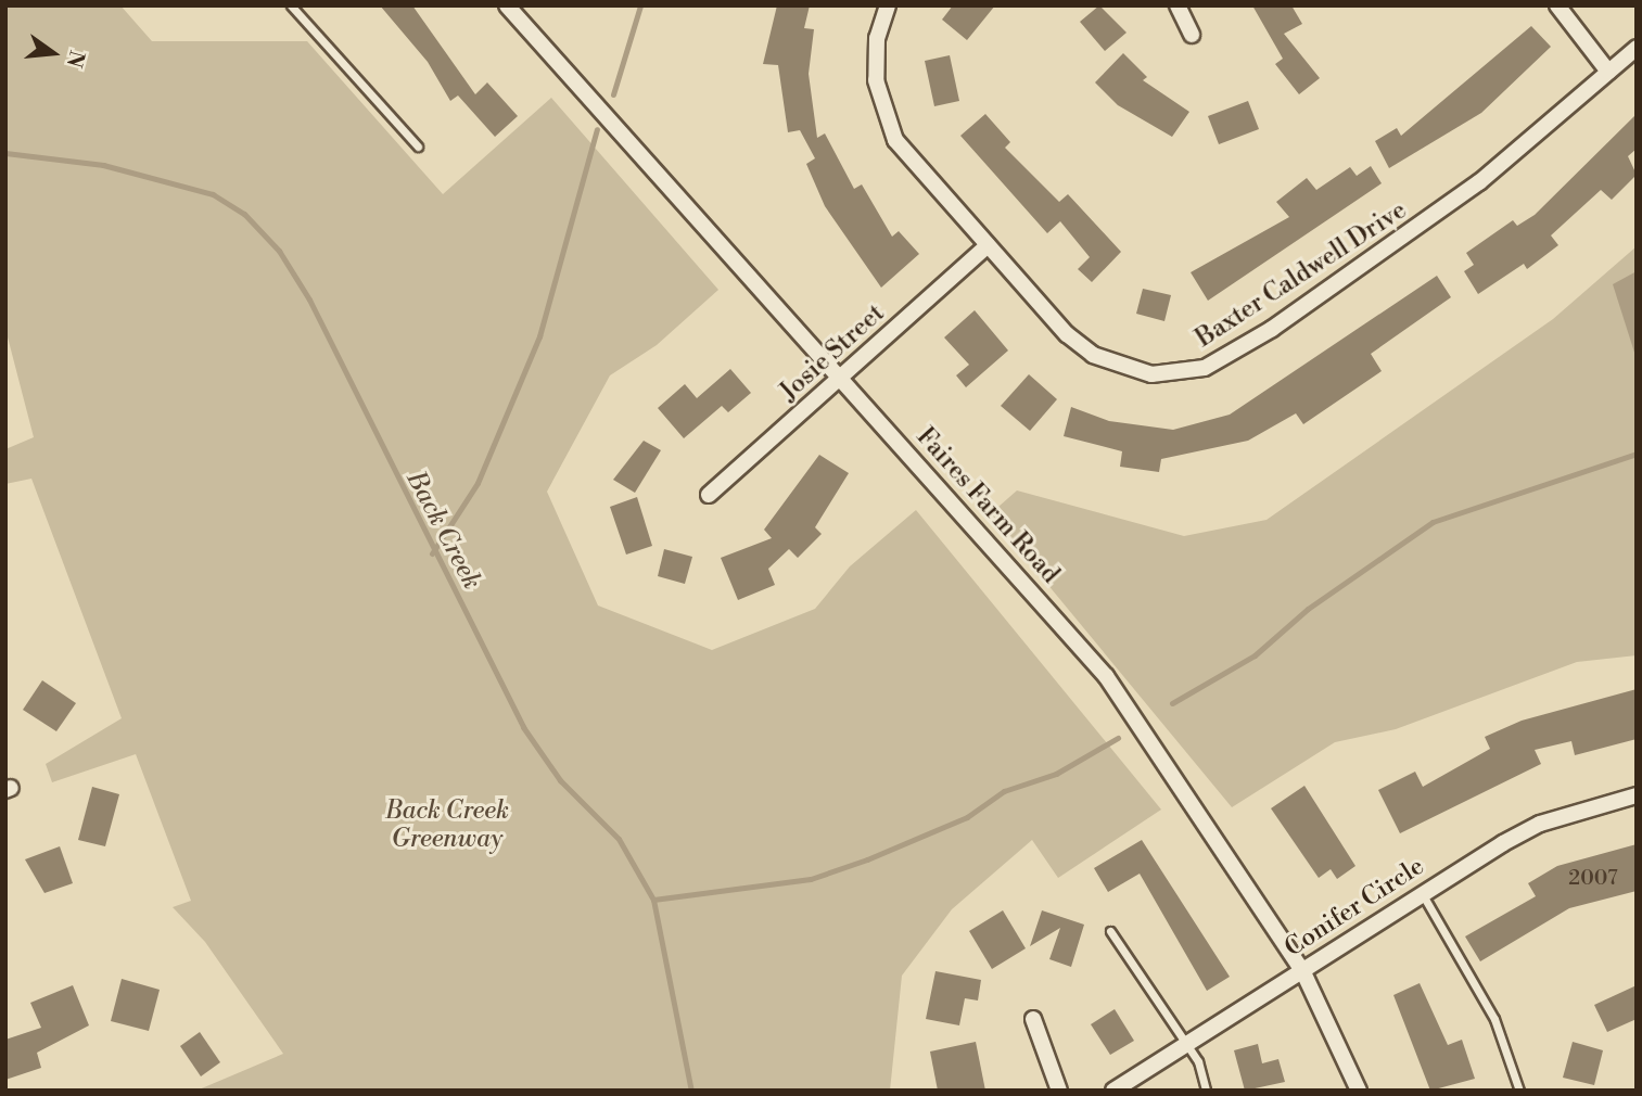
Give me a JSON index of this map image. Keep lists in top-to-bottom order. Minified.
{"streets":{"street":["Baxter Caldwell Drive","Josie Street","Faires Farm Road","Conifer Circle"]},"crossings":[["Baxter Caldwell Drive","Josie Street"],["Josie Street","Faires Farm Road"],["Faires Farm Road","Conifer Circle"]],"water":["Back Creek"],"parks":["Back Creek Greenway"],"house_numbers":["2007"],"north":"right"}
